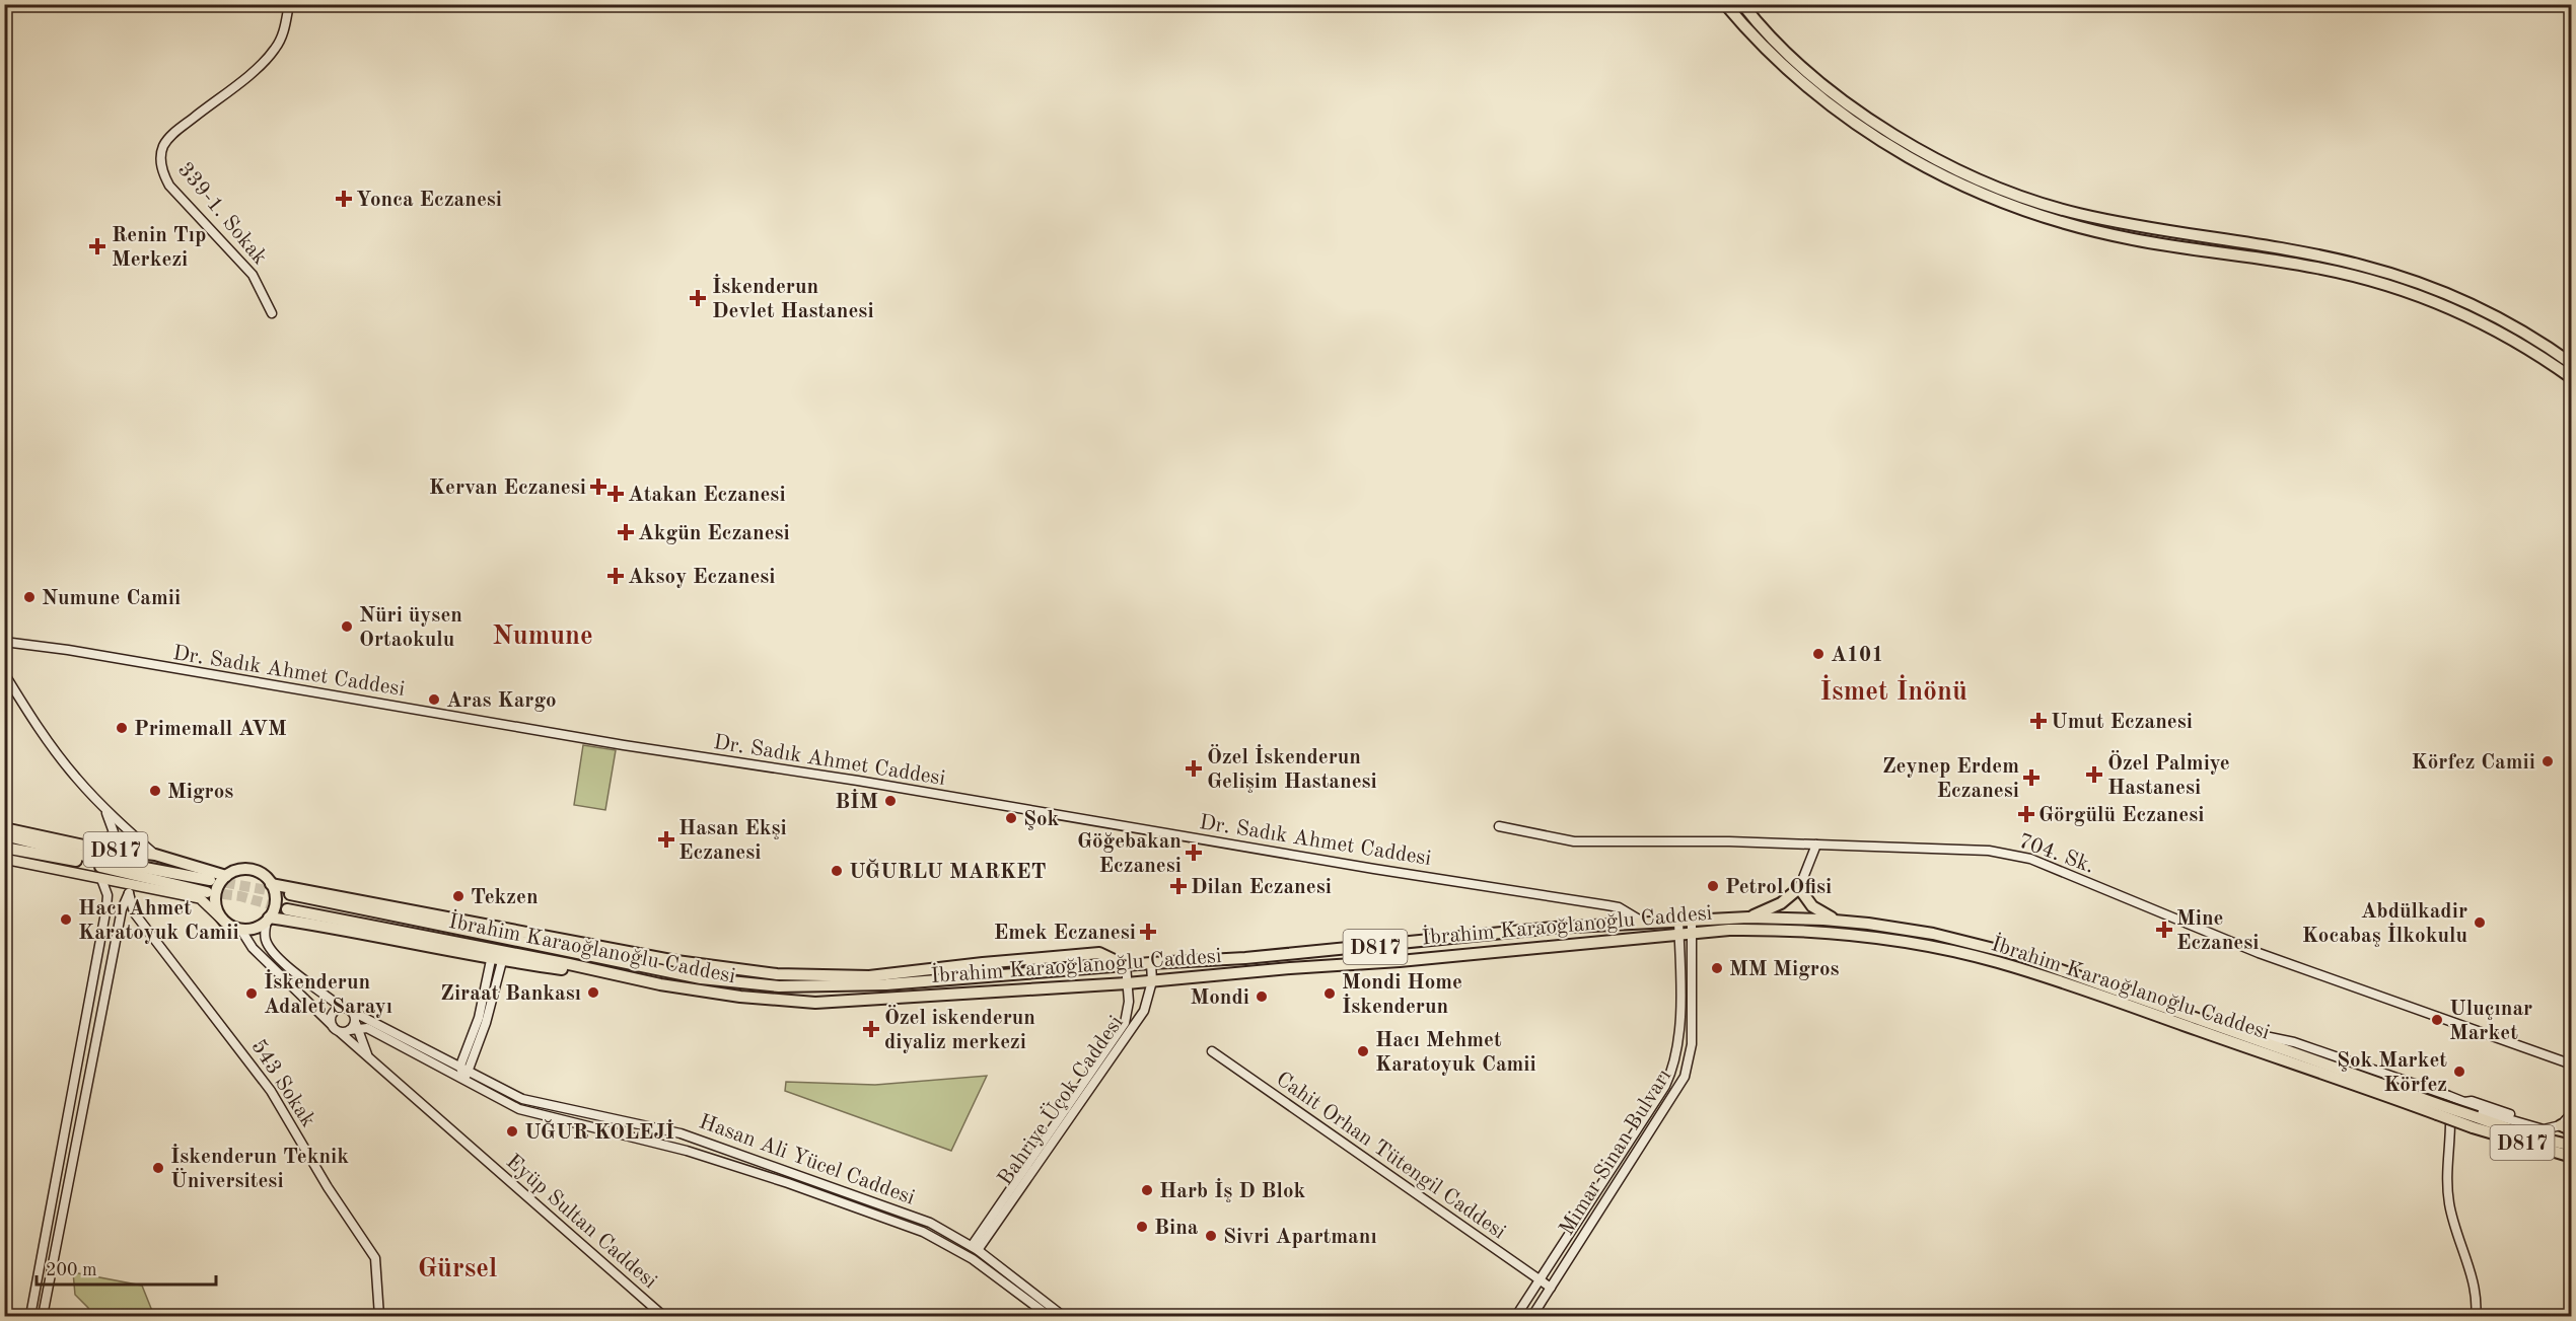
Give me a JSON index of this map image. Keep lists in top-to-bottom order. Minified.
{"streets":{"highway":["D817","İbrahim Karaoğlanoğlu Caddesi"],"street":["339-1. Sokak","Dr. Sadık Ahmet Caddesi","704. Sk.","543 Sokak","Bahriye Üçok Caddesi","Mimar Sinan Bulvarı","Cahit Orhan Tütengil Caddesi","Hasan Ali Yücel Caddesi","Eyüp Sultan Caddesi"]},"crossings":[["Dr. Sadık Ahmet Caddesi","İbrahim Karaoğlanoğlu Caddesi"],["İbrahim Karaoğlanoğlu Caddesi","Bahriye Üçok Caddesi"],["İbrahim Karaoğlanoğlu Caddesi","Mimar Sinan Bulvarı"],["Bahriye Üçok Caddesi","Hasan Ali Yücel Caddesi"],["Mimar Sinan Bulvarı","Cahit Orhan Tütengil Caddesi"],["Hasan Ali Yücel Caddesi","Eyüp Sultan Caddesi"]],"districts":["Numune","İsmet İnönü","Gürsel"],"places":{"health":["Yonca Eczanesi","Renin Tıp Merkezi","İskenderun Devlet Hastanesi","Kervan Eczanesi","Atakan Eczanesi","Akgün Eczanesi","Aksoy Eczanesi","Umut Eczanesi","Özel İskenderun Gelişim Hastanesi","Özel Palmiye Hastanesi","Zeynep Erdem Eczanesi","Görgülü Eczanesi","Hasan Ekşi Eczanesi","Göğebakan Eczanesi","Dilan Eczanesi","Mine Eczanesi","Emek Eczanesi","Özel iskenderun diyaliz merkezi"],"other":["Numune Camii","Nüri üysen Ortaokulu","A101","Aras Kargo","Primemall AVM","Körfez Camii","Migros","BİM","Şok","UĞURLU MARKET","Petrol Ofisi","Tekzen","Hacı Ahmet Karatoyuk Camii","Abdülkadir Kocabaş İlkokulu","MM Migros","Ziraat Bankası","İskenderun Adalet Sarayı","Mondi Home İskenderun","Mondi","Uluçınar Market","Hacı Mehmet Karatoyuk Camii","Şok Market Körfez","UĞUR KOLEJİ","İskenderun Teknik Üniversitesi","Harb İş D Blok","Bina","Sivri Apartmanı"]},"scale_bar":"200 m"}
